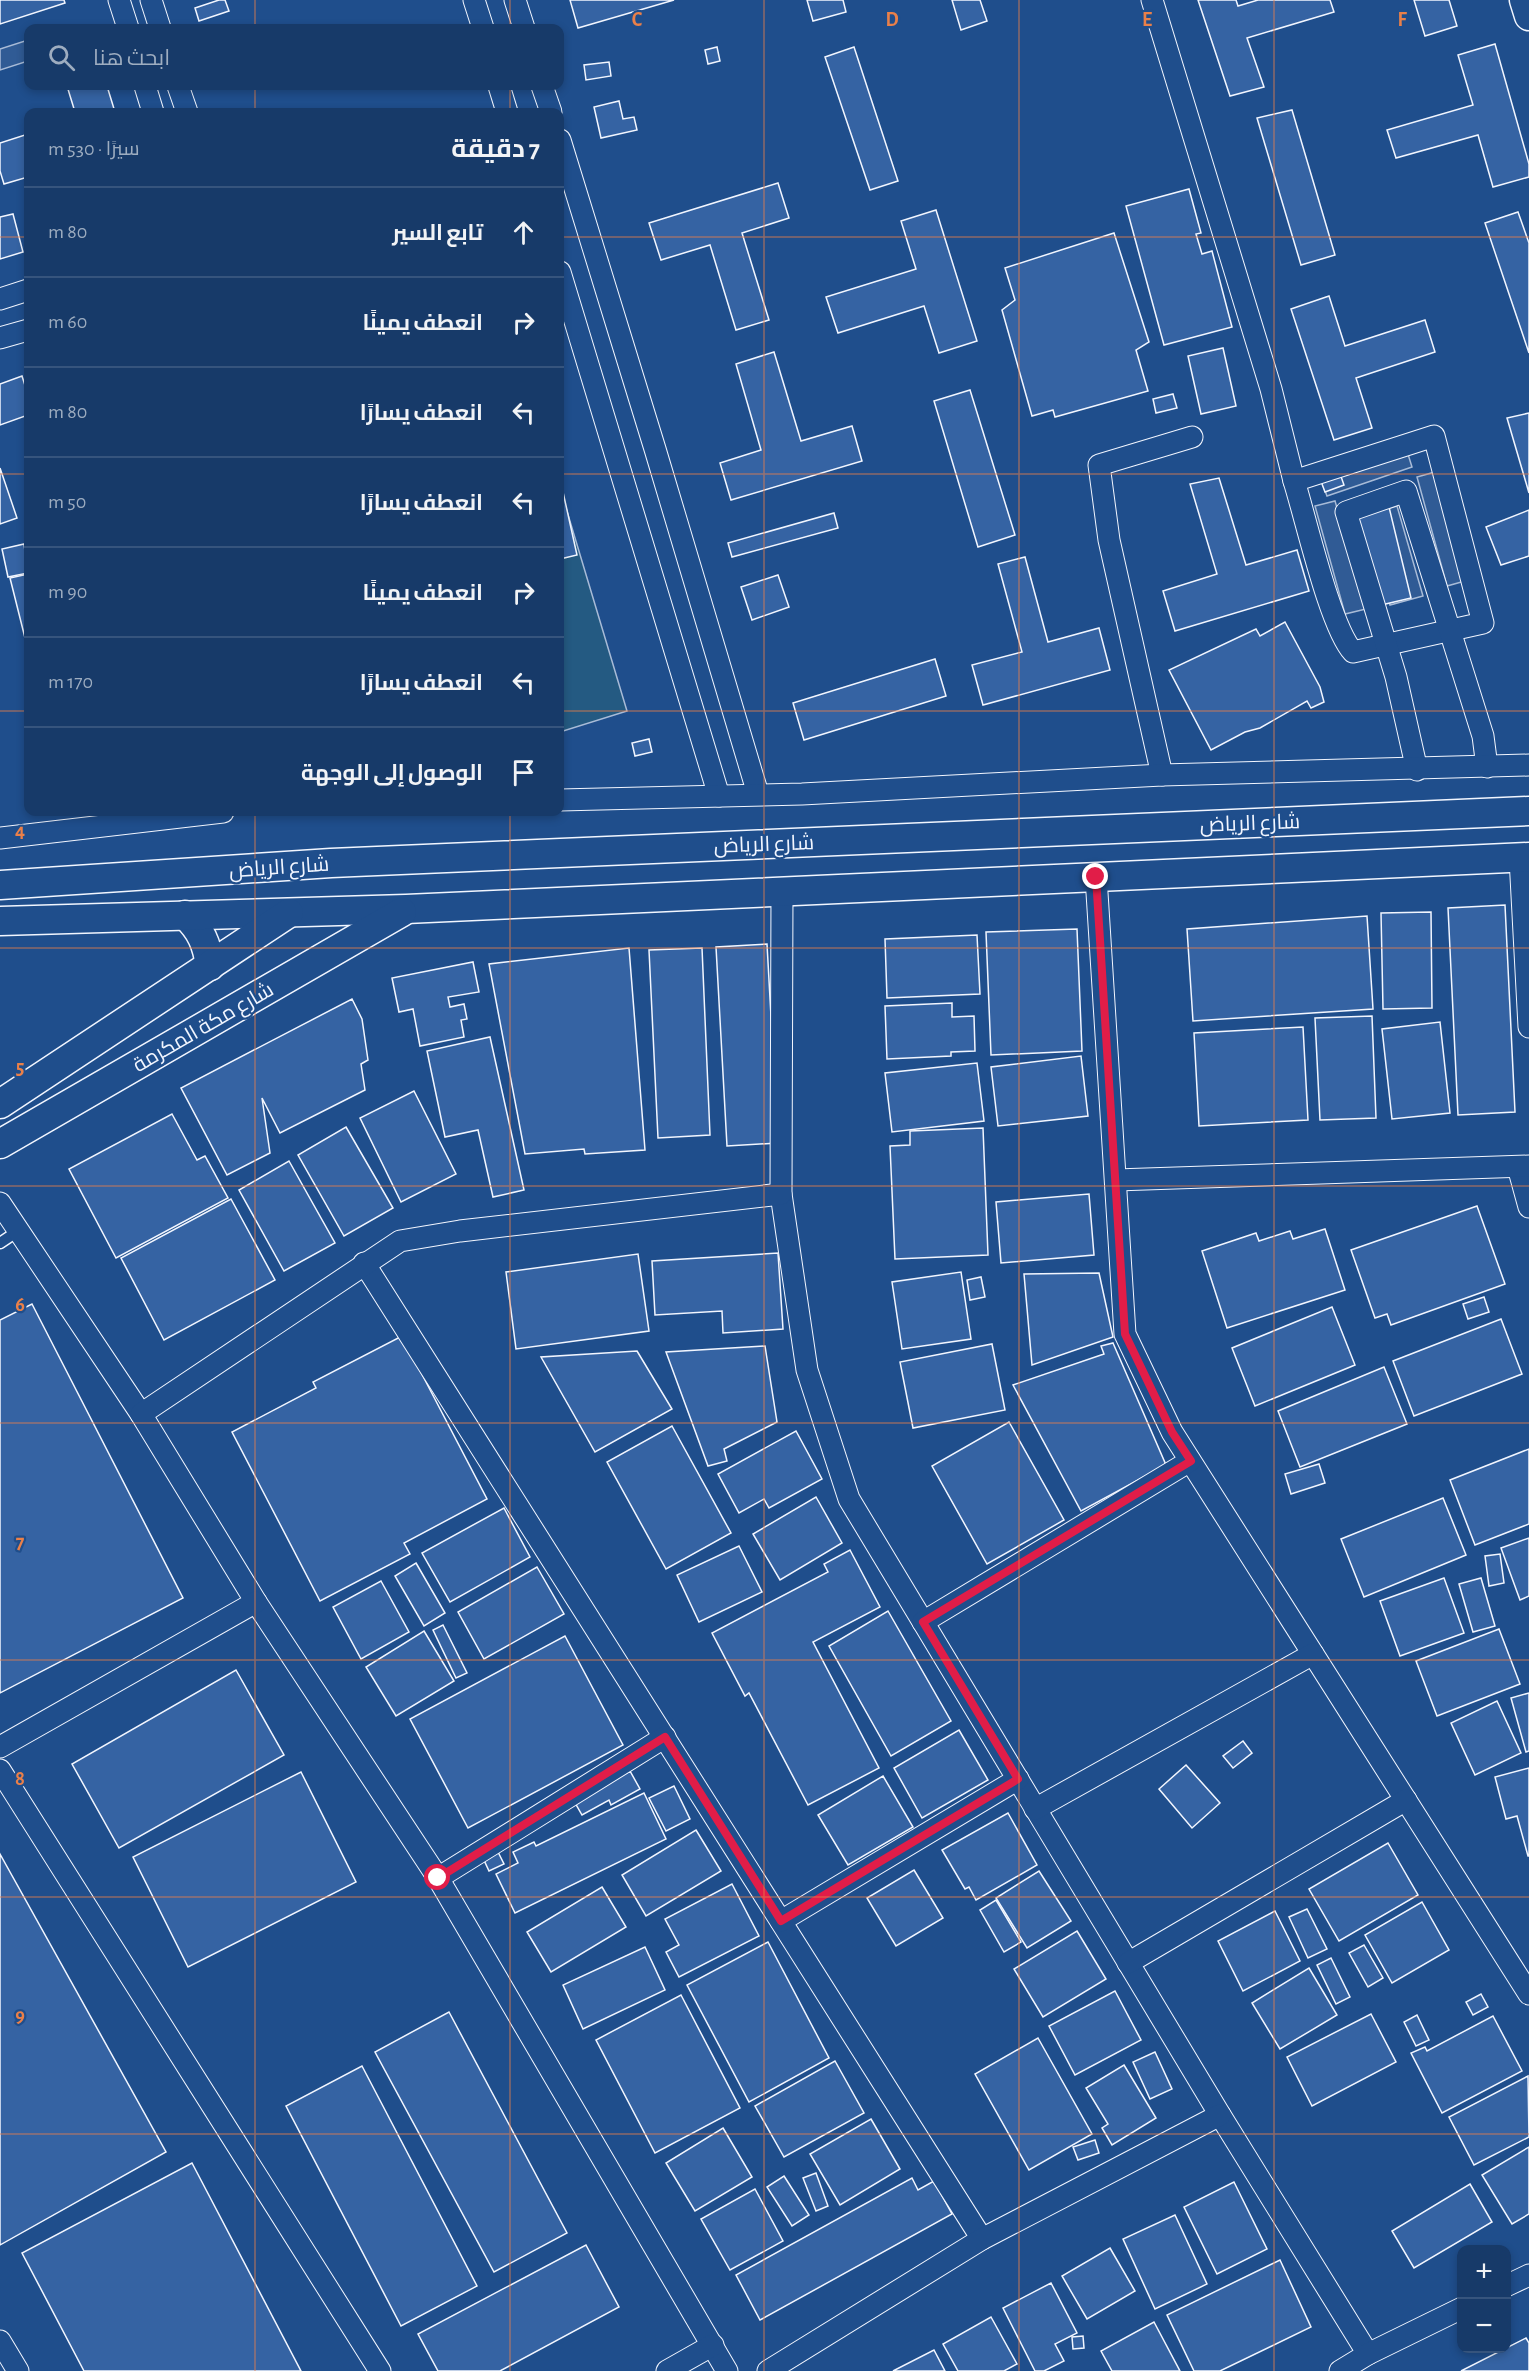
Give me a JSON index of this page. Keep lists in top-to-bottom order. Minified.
{"streets":{"main road":["شارع الرياض","شارع مكة المكرمة"]},"crossings":[["شارع الرياض","شارع مكة المكرمة"]],"page":{"search":"ابحث هنا","heading":["7 دقيقة","سيرًا · 530 m"],"list":[["تابع السير","80 m"],["انعطف يمينًا","60 m"],["انعطف يسارًا","80 m"],["انعطف يسارًا","50 m"],["انعطف يمينًا","90 m"],["انعطف يسارًا","170 m"],"الوصول إلى الوجهة"],"map_buttons":["+","−"]},"grid":{"columns":["C","D","E","F"],"rows":["4","5","6","7","8","9"]}}
